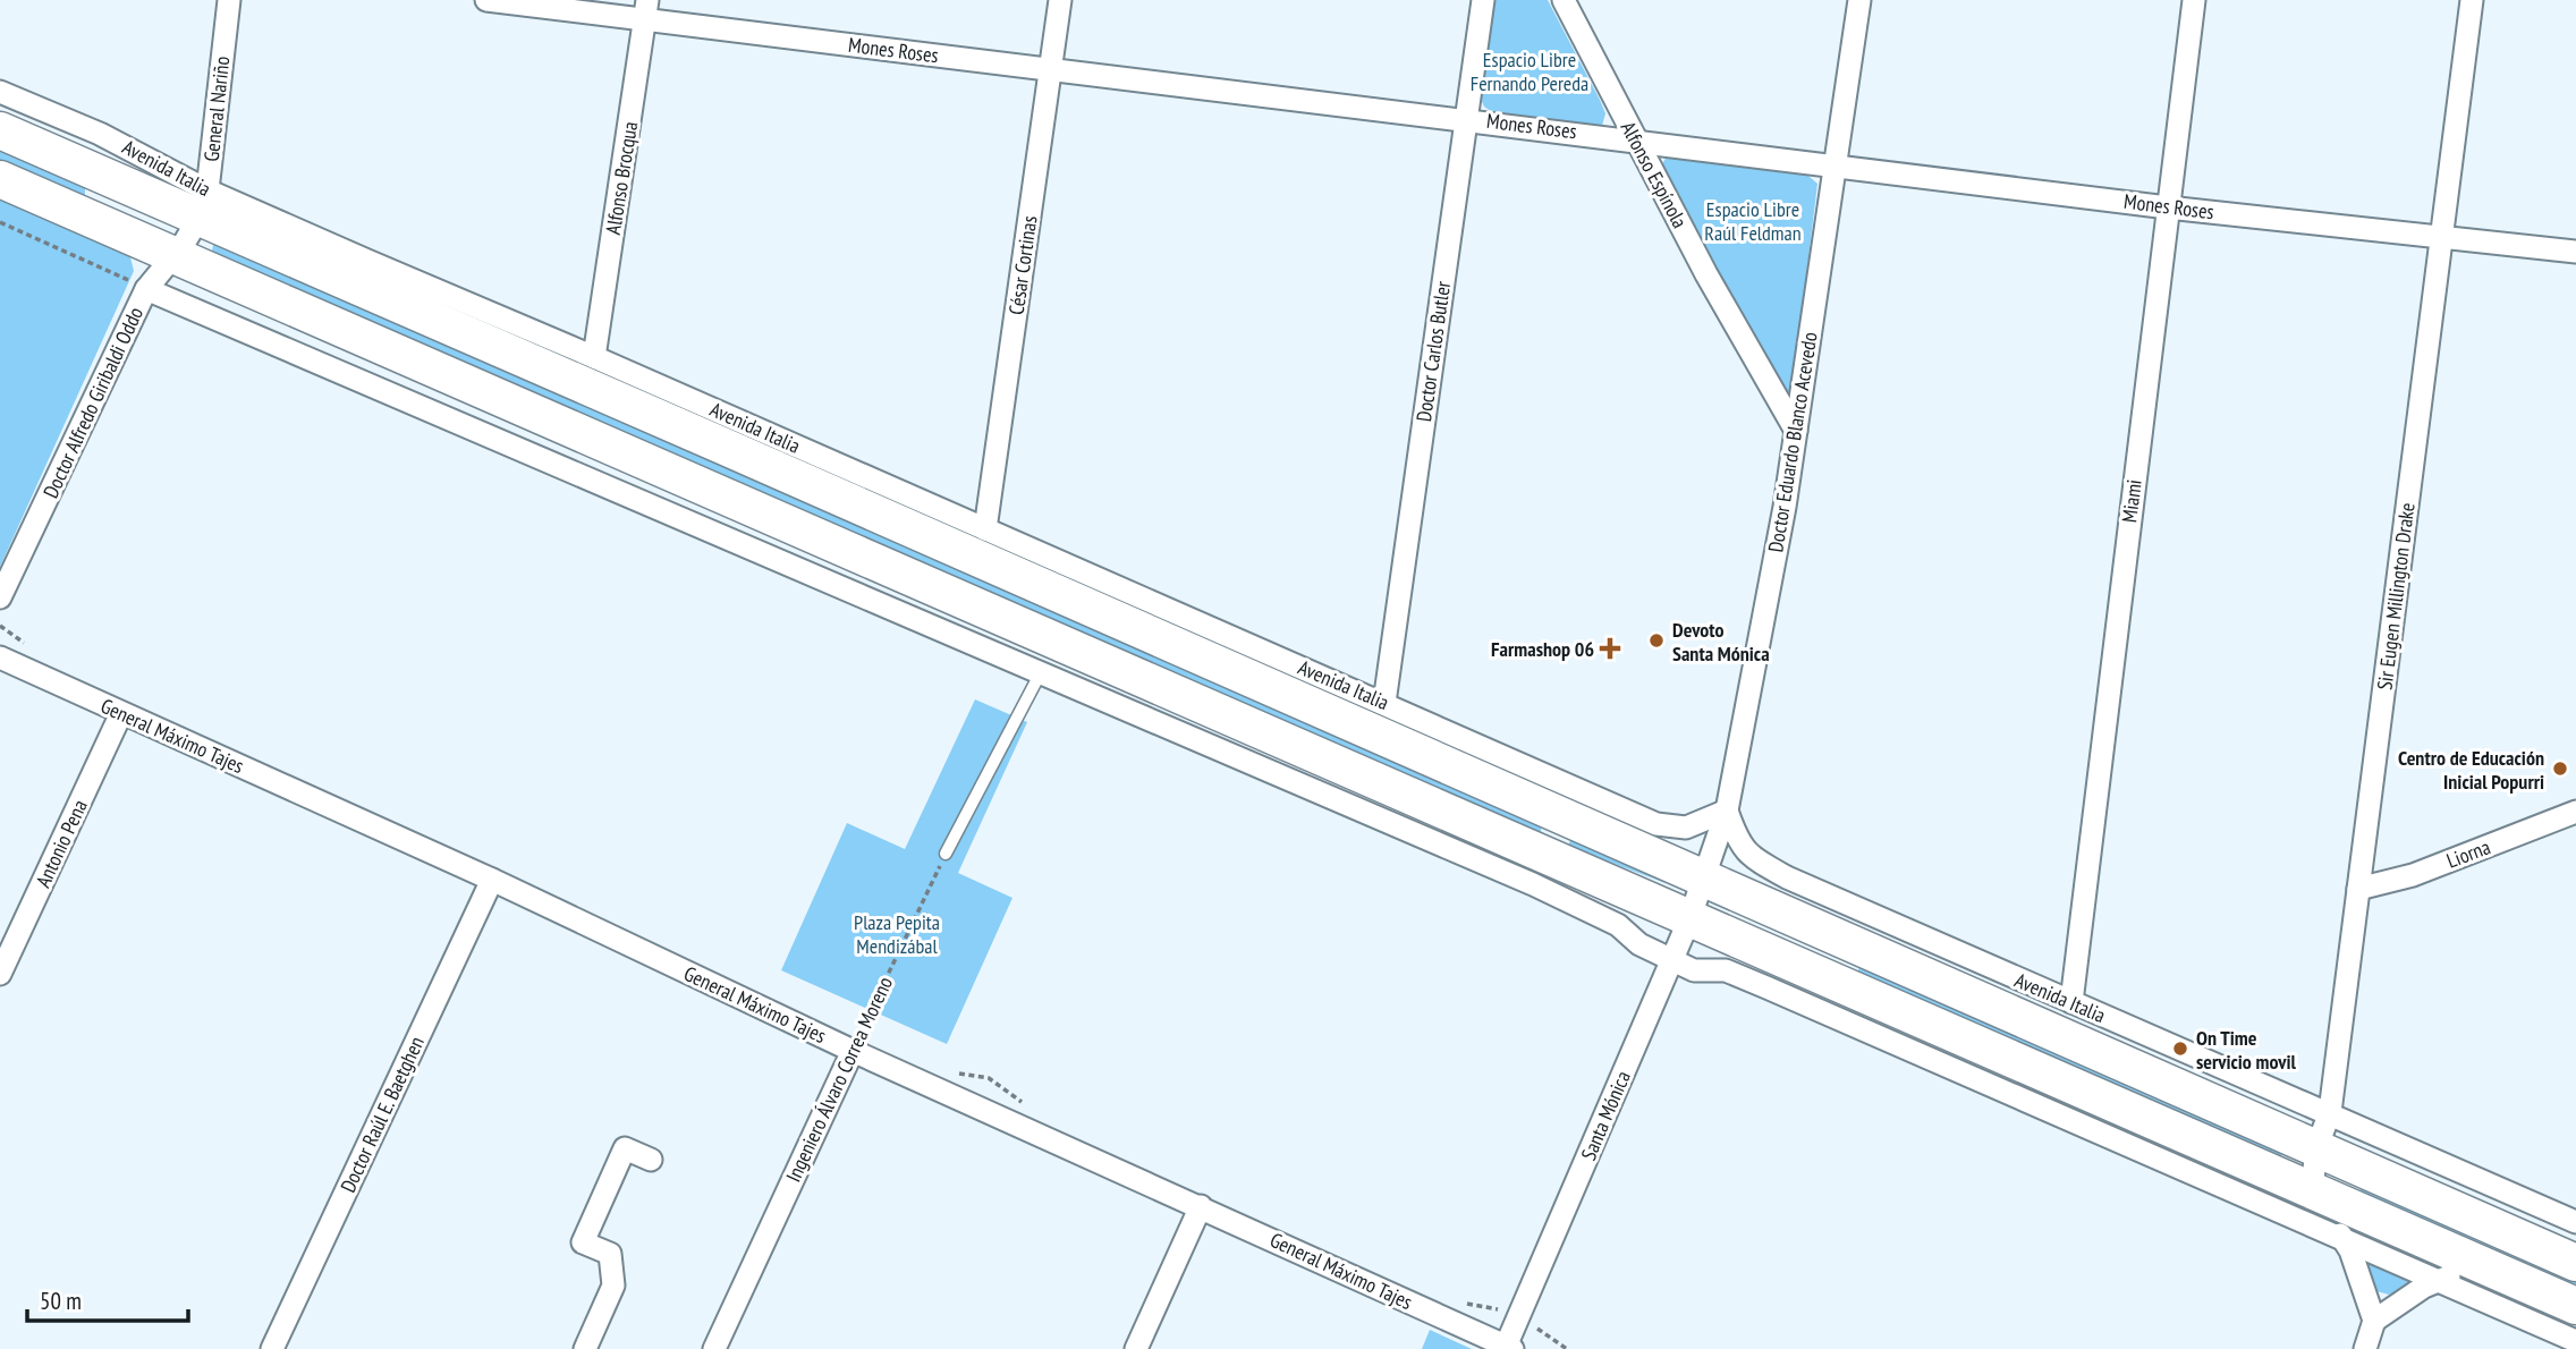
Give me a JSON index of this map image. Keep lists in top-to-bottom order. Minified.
{"streets":{"main road":["Avenida Italia"],"street":["Mones Roses","General Nariño","Alfonso Espínola","Alfonso Brocqua","César Cortinas","Doctor Carlos Butler","Doctor Alfredo Giribaldi Oddo","Doctor Eduardo Blanco Acevedo","Miami","Sir Eugen Millington Drake","General Máximo Tajes","Antonio Pena","Liorna","Ingeniero Álvaro Correa Moreno","Doctor Raúl E. Baetghen","Santa Mónica"]},"crossings":[["Mones Roses","Alfonso Espínola"],["Mones Roses","Alfonso Brocqua"],["Mones Roses","César Cortinas"],["Mones Roses","Doctor Carlos Butler"],["Mones Roses","Doctor Eduardo Blanco Acevedo"],["Mones Roses","Miami"],["Mones Roses","Sir Eugen Millington Drake"],["General Nariño","Avenida Italia"],["General Nariño","Doctor Alfredo Giribaldi Oddo"],["Avenida Italia","Alfonso Brocqua"],["Avenida Italia","César Cortinas"],["Avenida Italia","Doctor Carlos Butler"],["Avenida Italia","Doctor Alfredo Giribaldi Oddo"],["Avenida Italia","Doctor Eduardo Blanco Acevedo"],["Avenida Italia","Miami"],["Avenida Italia","Sir Eugen Millington Drake"],["Avenida Italia","Santa Mónica"],["Alfonso Espínola","Doctor Eduardo Blanco Acevedo"],["Doctor Eduardo Blanco Acevedo","Santa Mónica"],["Sir Eugen Millington Drake","Liorna"],["General Máximo Tajes","Antonio Pena"],["General Máximo Tajes","Ingeniero Álvaro Correa Moreno"],["General Máximo Tajes","Doctor Raúl E. Baetghen"],["General Máximo Tajes","Santa Mónica"]],"parks":["Espacio Libre Fernando Pereda","Espacio Libre Raúl Feldman","Plaza Pepita Mendizábal"],"places":{"other":["Devoto Santa Mónica","Centro de Educación Inicial Popurri","On Time servicio movil"],"health":["Farmashop 06"]},"scale_bar":"50 m"}
